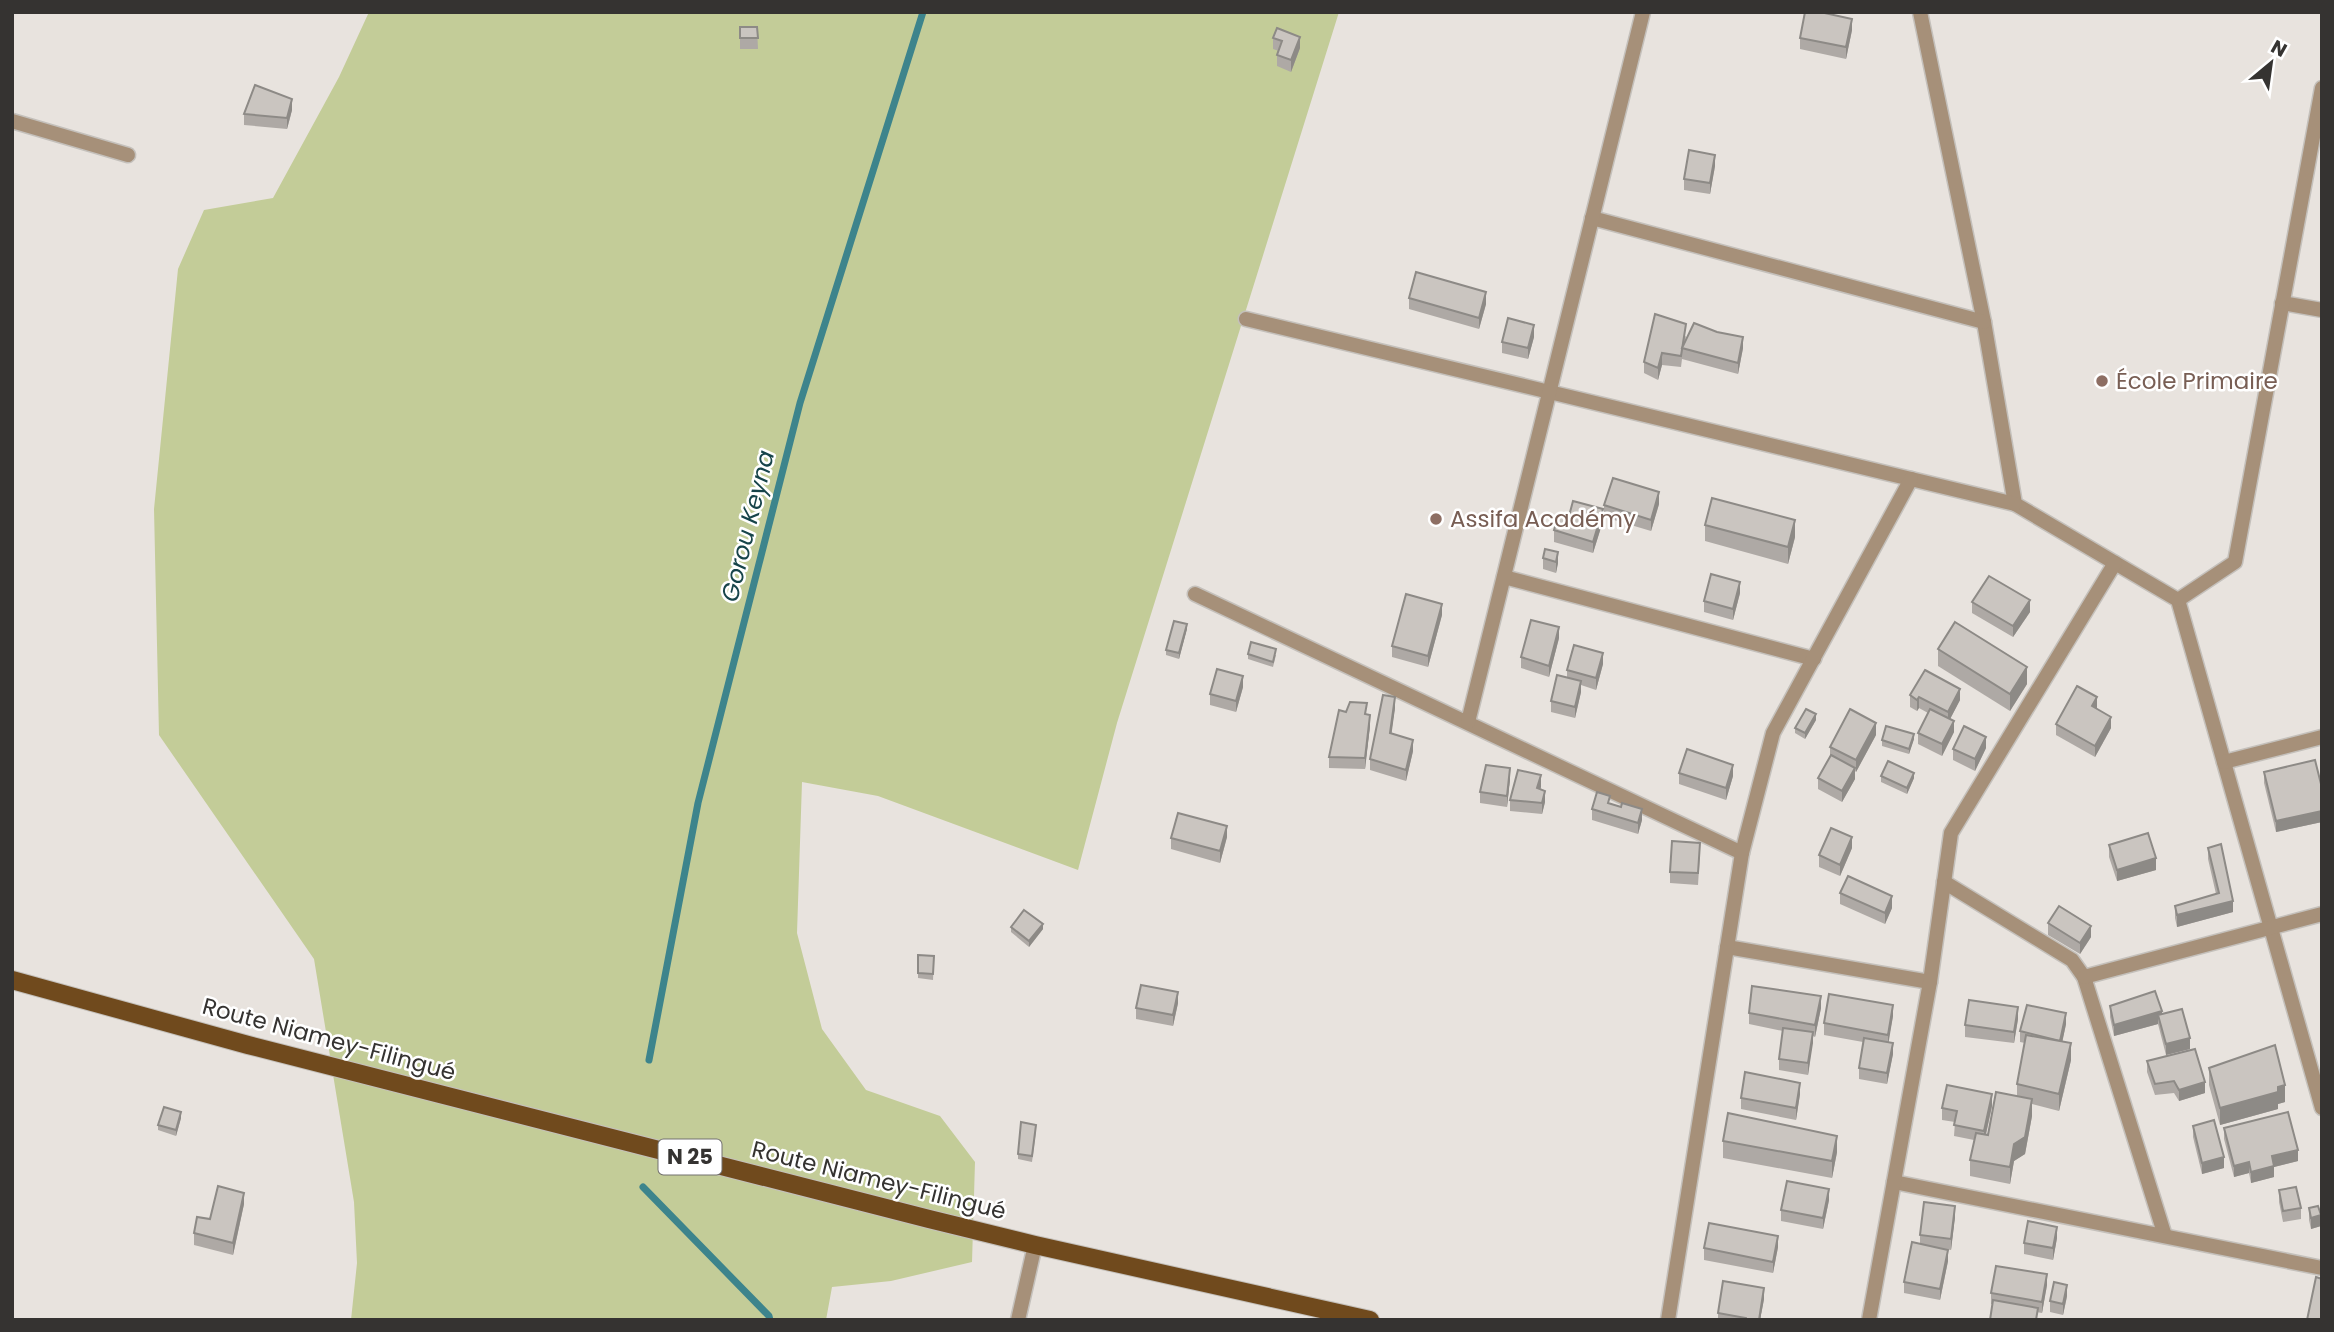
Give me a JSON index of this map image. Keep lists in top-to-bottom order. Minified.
{"streets":{"main road":["Route Niamey-Filingué","N 25"]},"water":["Gorou Keyna"],"places":["École Primaire","Assifa Académy"],"north":"top right"}
